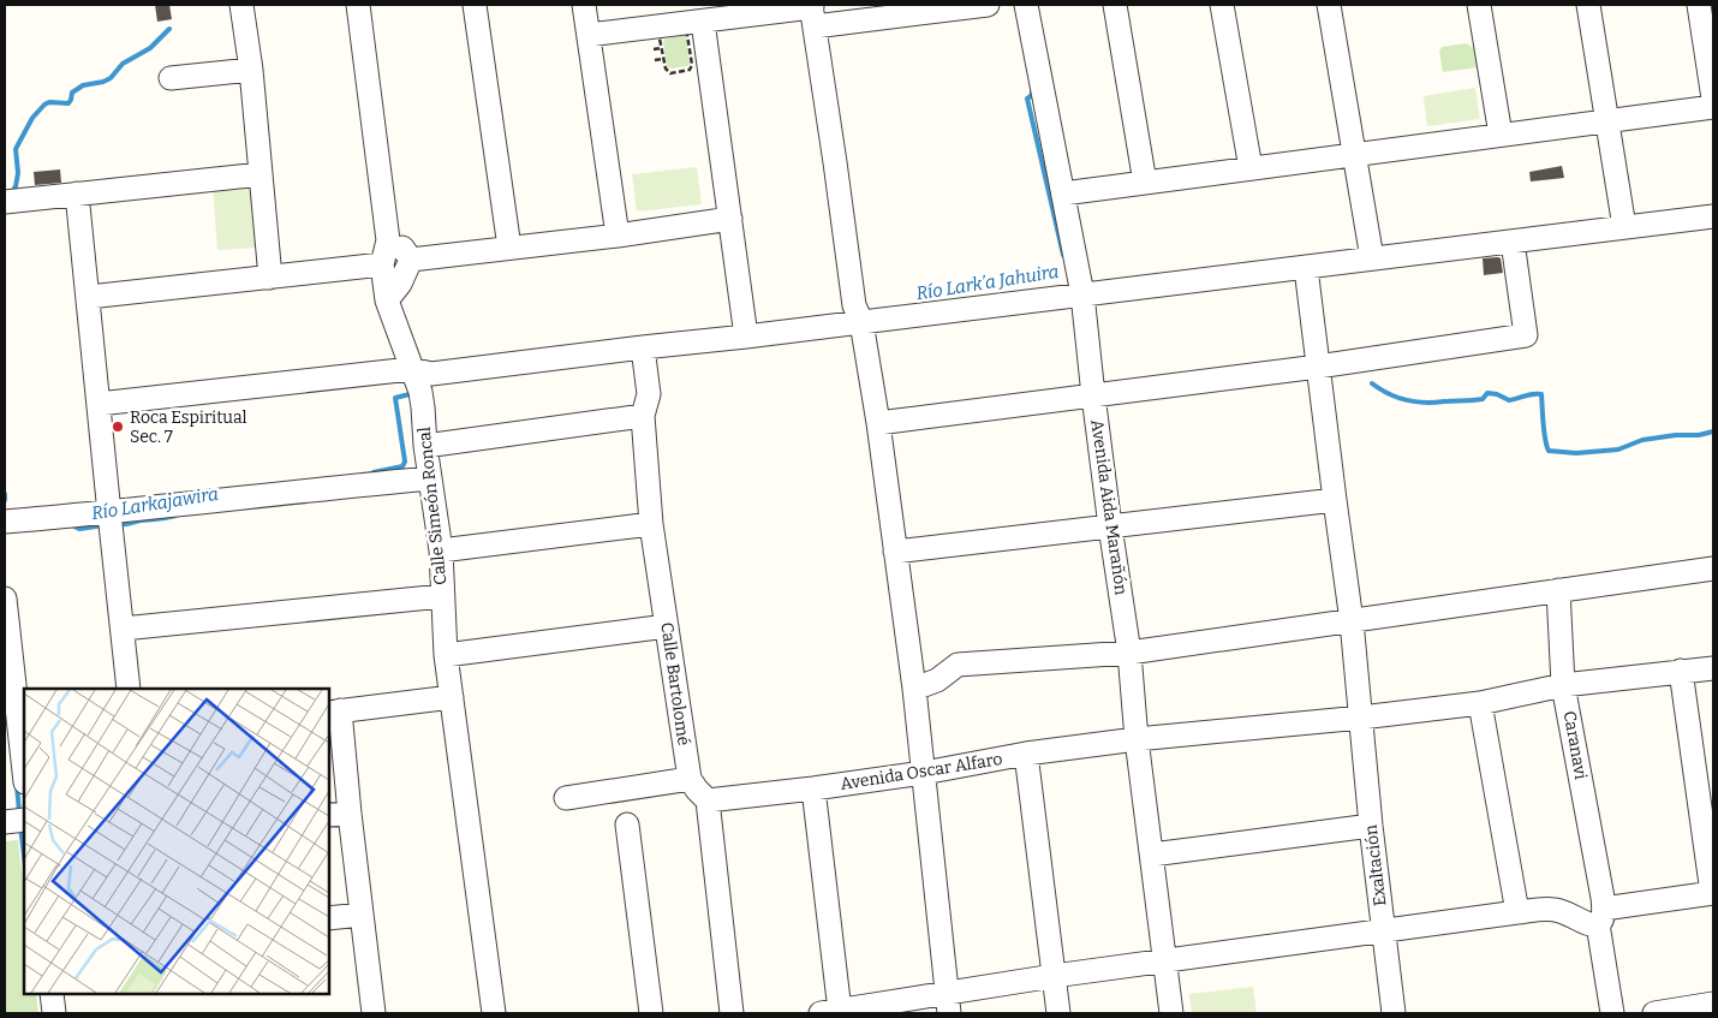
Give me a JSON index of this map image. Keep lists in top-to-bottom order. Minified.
{"streets":{"street":["Calle Simeón Roncal","Avenida Aida Marañón","Calle Bartolomé","Caranavi","Avenida Oscar Alfaro","Exaltación"]},"crossings":[["Avenida Aida Marañón","Avenida Oscar Alfaro"],["Caranavi","Avenida Oscar Alfaro"],["Avenida Oscar Alfaro","Exaltación"]],"water":["Río Lark’a Jahuira","Río Larkajawira"],"places":["Roca Espiritual Sec. 7"]}
